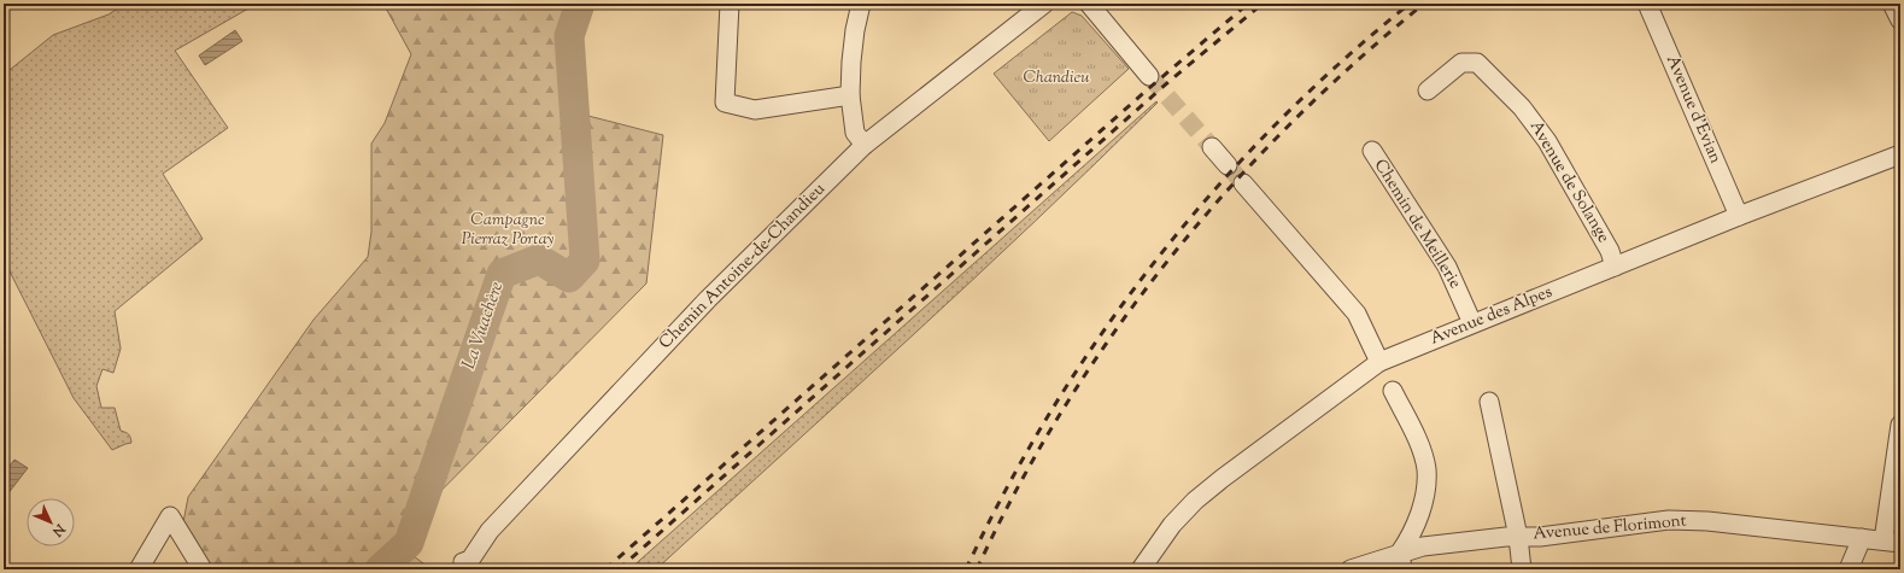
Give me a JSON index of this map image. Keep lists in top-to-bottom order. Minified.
{"streets":{"street":["Avenue d'Evian","Avenue de Solange","Chemin de Meillerie","Chemin Antoine-de-Chandieu","Avenue des Alpes","Avenue de Florimont"]},"crossings":[["Avenue d'Evian","Avenue des Alpes"],["Avenue de Solange","Avenue des Alpes"],["Chemin de Meillerie","Avenue des Alpes"]],"water":["La Vuachère"],"parks":["Chandieu","Campagne Pierraz Portay"],"north":"bottom right"}
